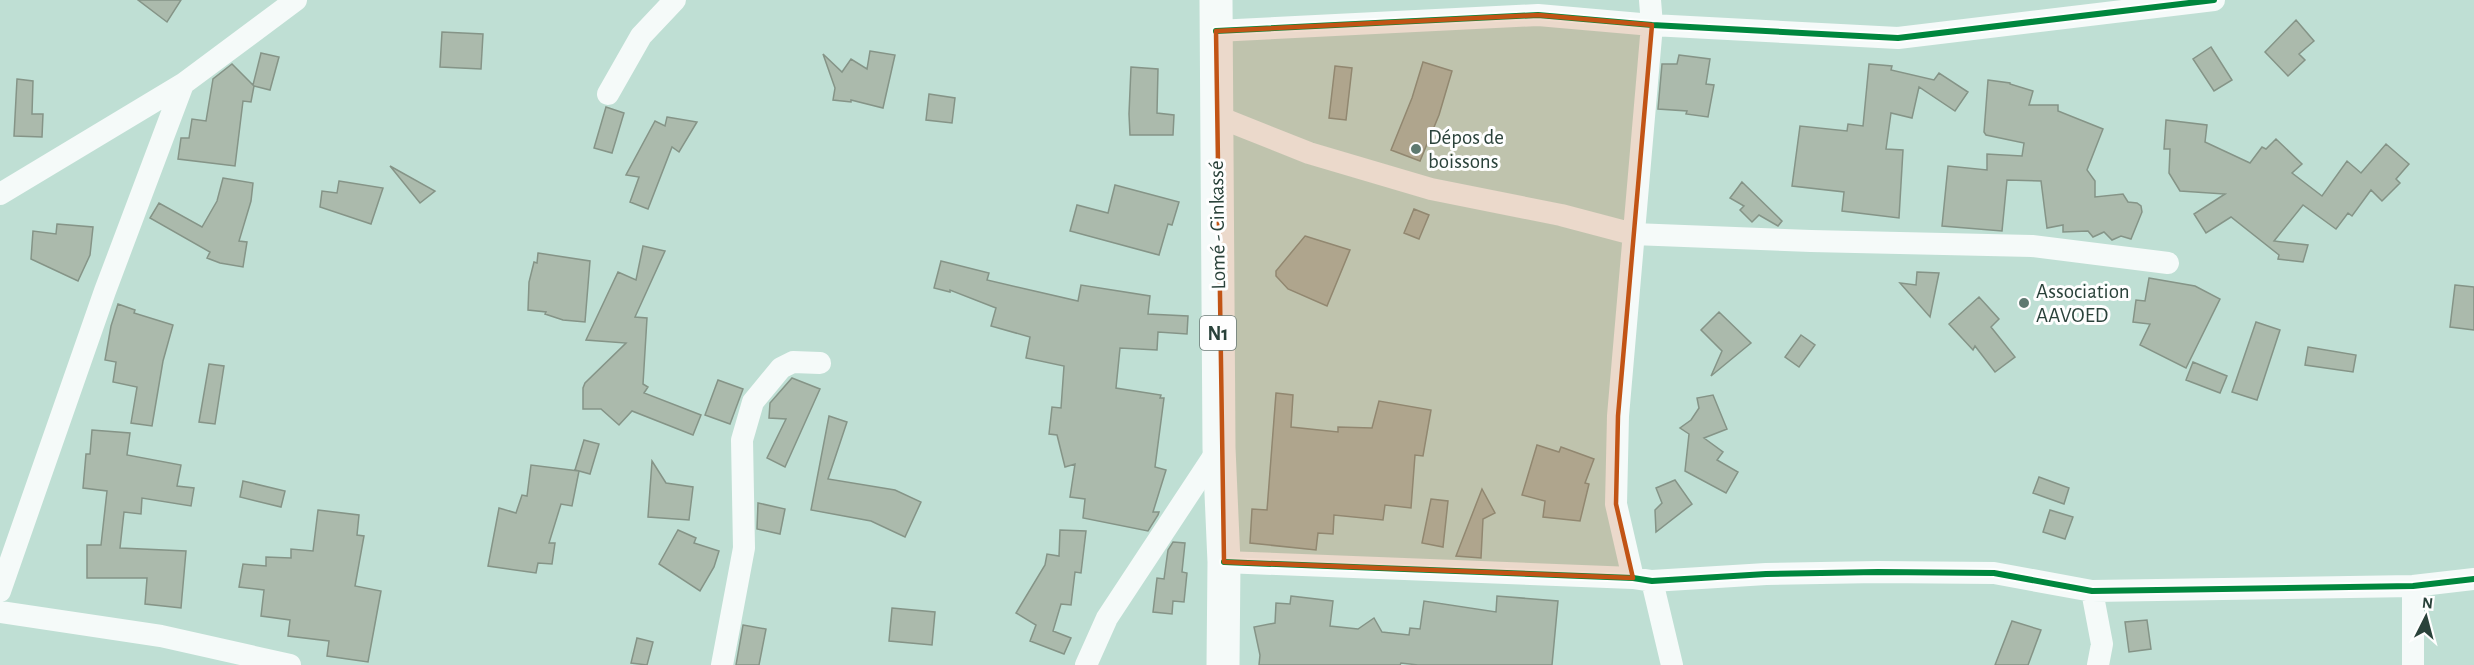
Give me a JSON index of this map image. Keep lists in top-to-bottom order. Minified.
{"streets":{"highway":["Lomé - Cinkassé","N1"]},"places":["Dépos de boissons","Association AAVOED"],"north":"top"}
